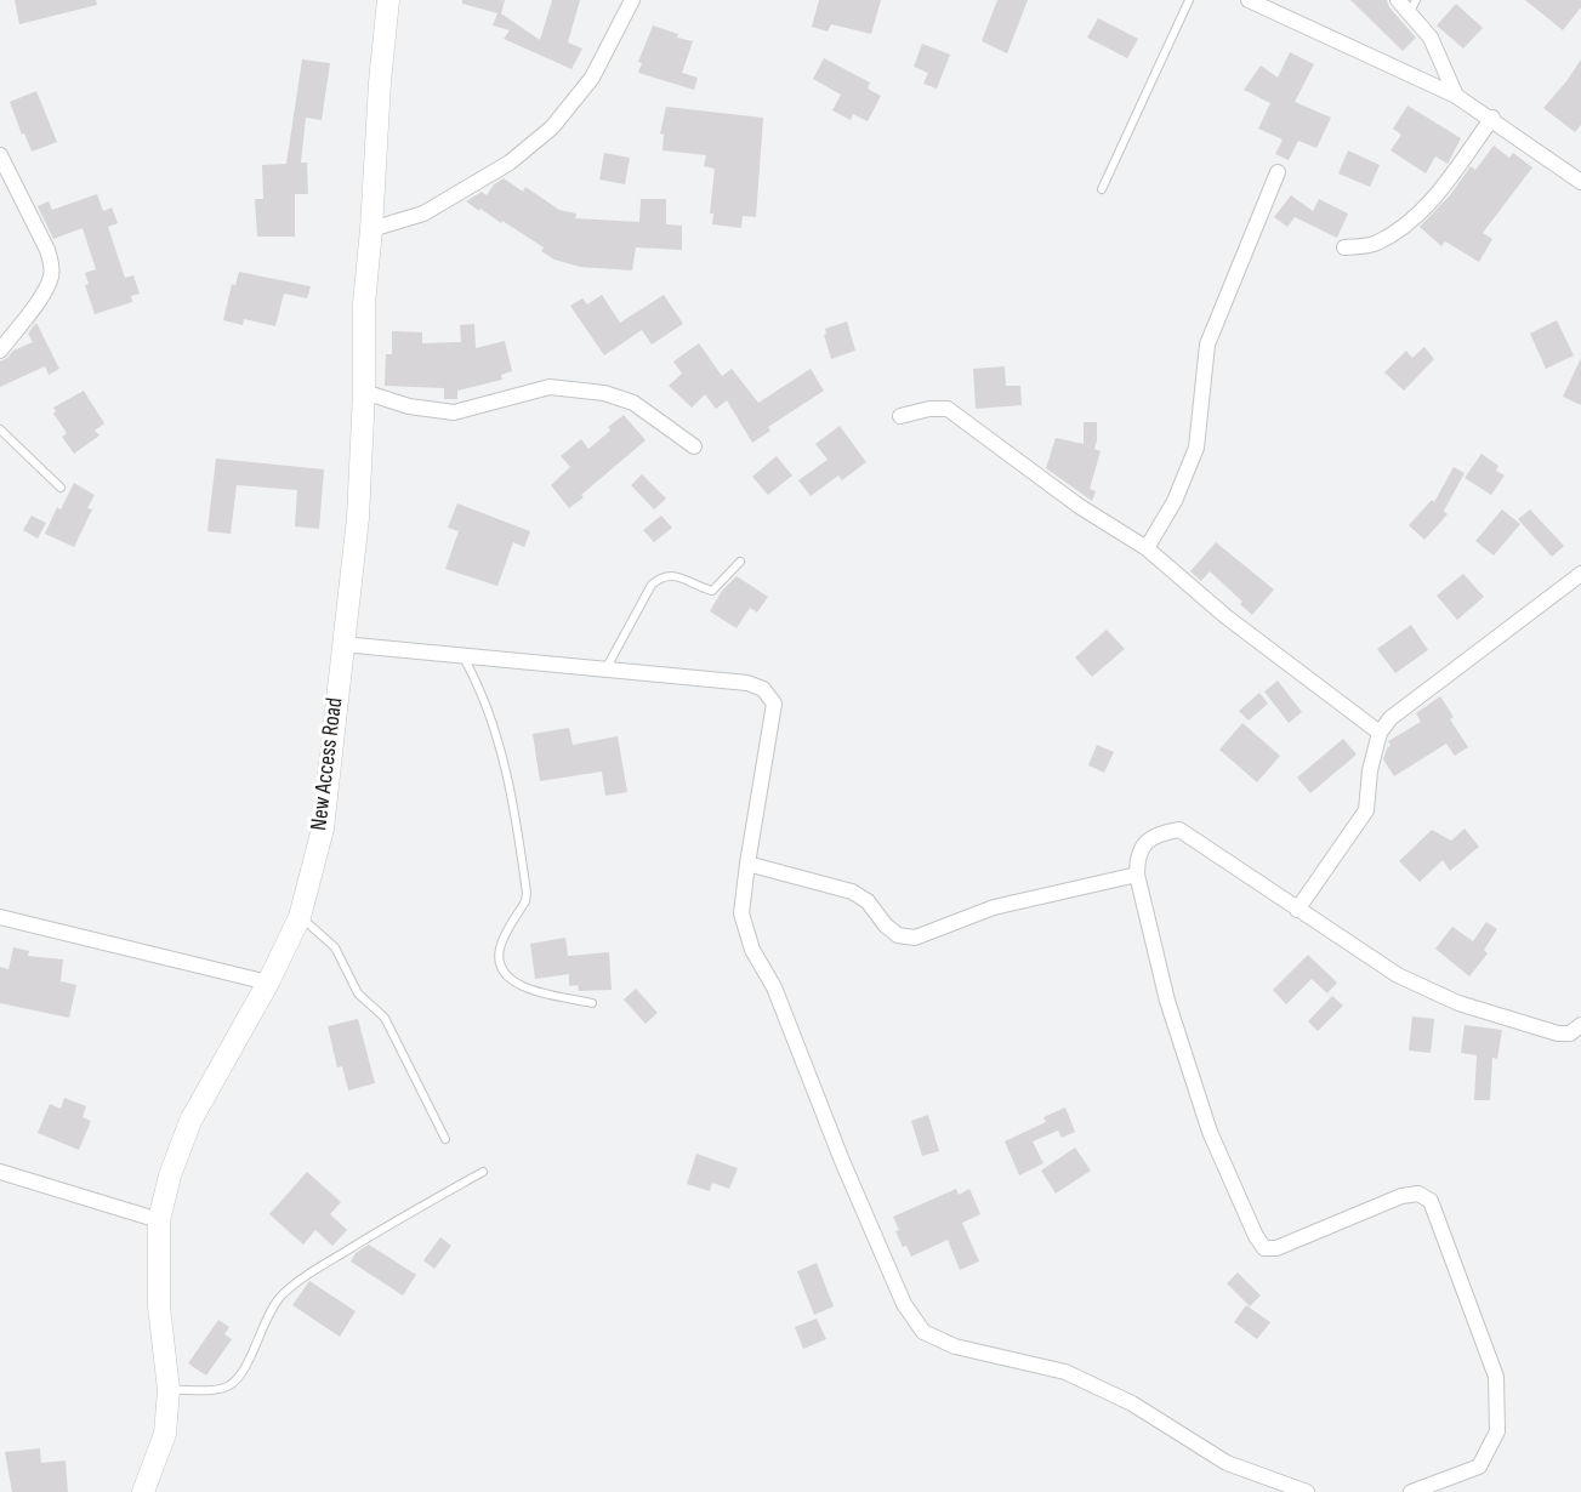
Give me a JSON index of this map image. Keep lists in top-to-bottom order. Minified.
{"streets":{"main road":["New Access Road"]}}
